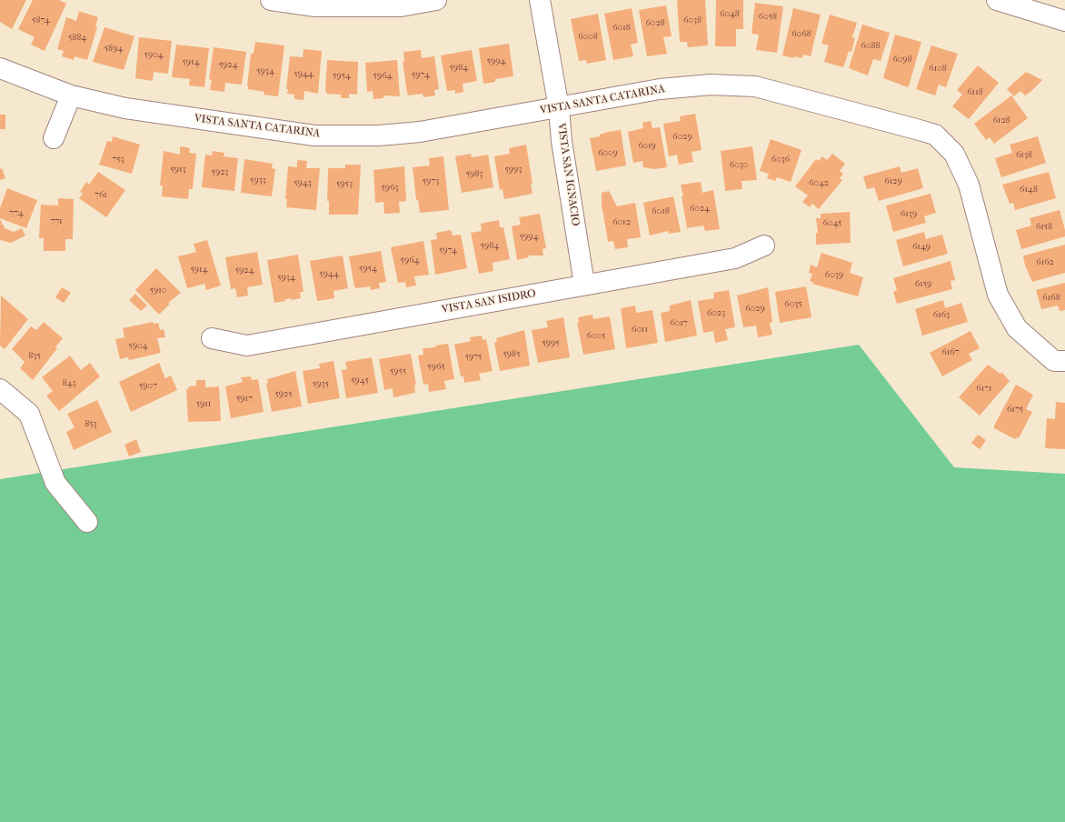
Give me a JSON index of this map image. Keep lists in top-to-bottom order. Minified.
{"streets":{"street":["VISTA SANTA CATARINA","VISTA SAN IGNACIO","VISTA SAN ISIDRO"]},"crossings":[["VISTA SANTA CATARINA","VISTA SAN IGNACIO"],["VISTA SAN IGNACIO","VISTA SAN ISIDRO"]],"house_numbers":["6048","6058","5874","6038","6028","6018","6068","6008","5884","6088","5894","5904","6098","5994","5914","5924","5984","6108","5934","5944","5974","5954","5964","6118","6128","6029","6019","6009","6138","753","6036","6030","5913","5993","5923","5983","5933","5973","6129","5943","6042","5953","5963","6148","761","6024","6018","774","6139","771","6012","6045","6158","5994","5984","6149","5974","5964","6162","5954","5914","5924","5944","6039","5934","6159","5910","6168","6035","6029","6023","6163","6017","6011","6005","5995","5904","6167","5985","835","5975","5965","5955","5945","843","5935","5907","6171","5925","5917","5911","6175","853"]}
